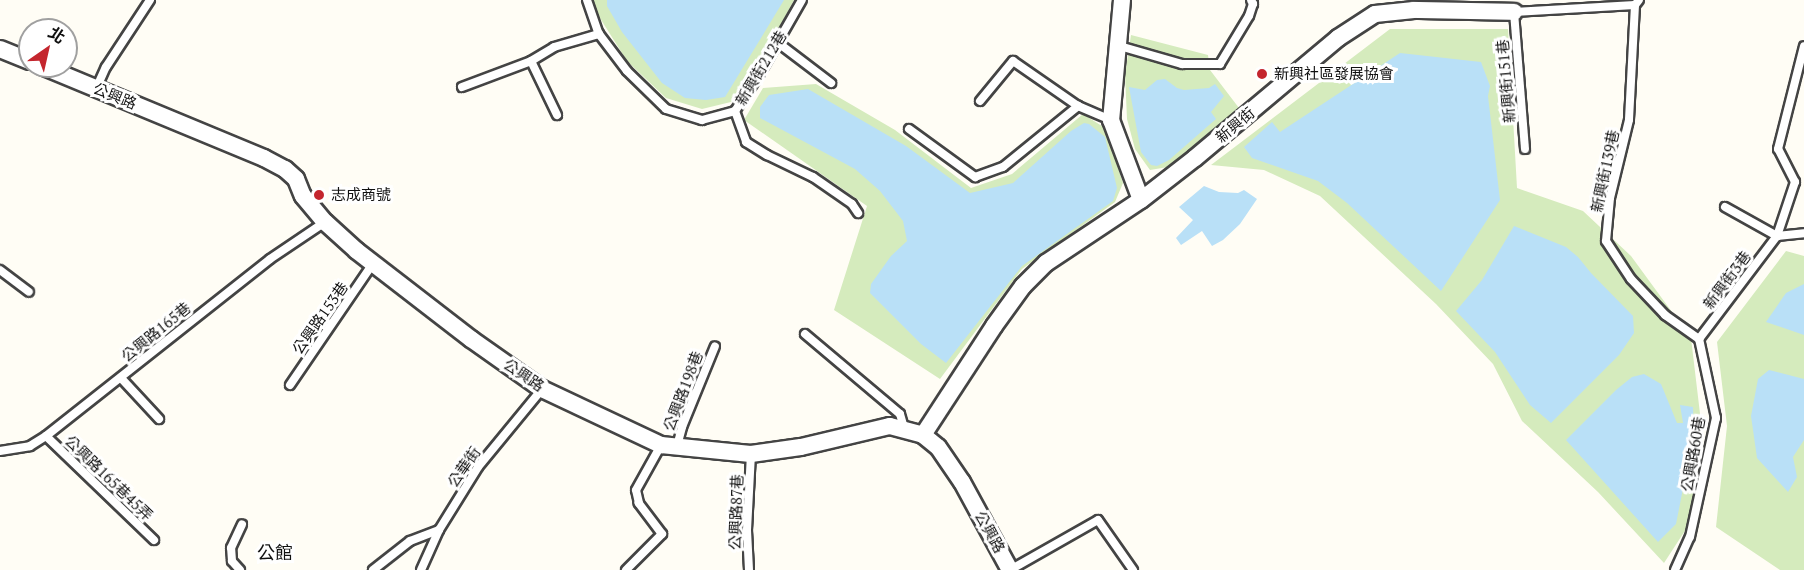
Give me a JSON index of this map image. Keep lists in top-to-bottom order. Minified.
{"streets":{"street":["公興路","新興街"],"lane":["新興街212巷","新興街151巷","新興街139巷","新興街3巷","公興路153巷","公興路165巷","公興路198巷","公興路60巷","公華街","公興路165巷45弄","公興路87巷"]},"crossings":[["新興街151巷","新興街"],["公興路","新興街"],["公興路","公興路153巷"],["公興路","公興路165巷"],["公興路","公興路198巷"],["公興路","公華街"],["公興路","公興路87巷"],["新興街","新興街139巷"],["新興街139巷","新興街3巷"],["新興街139巷","公興路60巷"],["新興街3巷","公興路60巷"],["公興路165巷","公興路165巷45弄"]],"districts":["公館"],"places":["新興社區發展協會","志成商號"],"north":"top right"}
